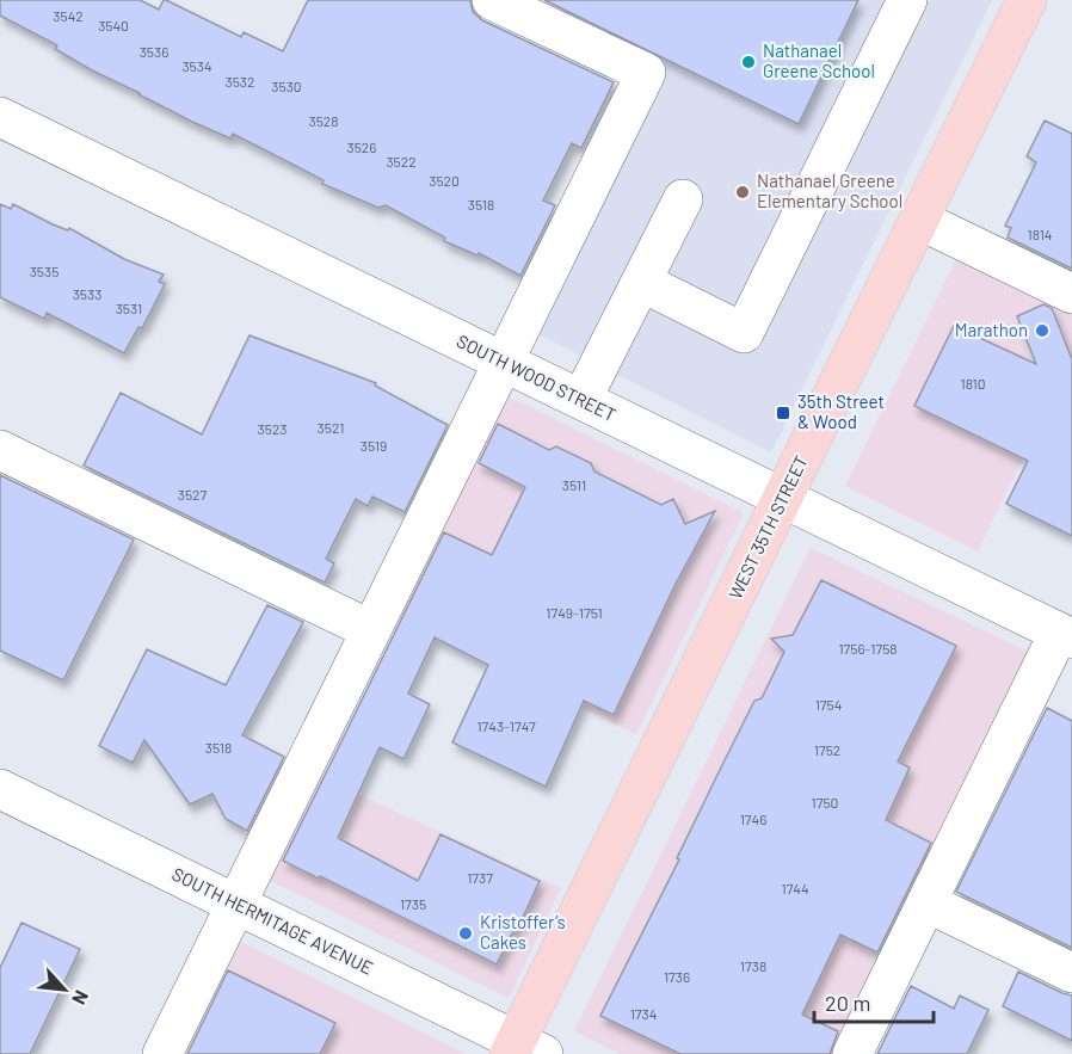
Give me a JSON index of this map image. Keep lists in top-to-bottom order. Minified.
{"streets":{"main road":["WEST 35TH STREET"],"street":["SOUTH WOOD STREET","SOUTH HERMITAGE AVENUE"]},"crossings":[["SOUTH WOOD STREET","WEST 35TH STREET"],["WEST 35TH STREET","SOUTH HERMITAGE AVENUE"]],"places":{"other":["Nathanael Greene School","Nathanael Greene Elementary School","Marathon","Kristoffer’s Cakes"],"transit":["35th Street & Wood"]},"house_numbers":["3542","3540","3536","3534","3532","3530","3528","3526","3522","3520","3518","1814","3535","3533","3531","1810","3521","3523","3519","3511","3527","1749-1751","1756-1758","1754","1743-1747","3518","1752","1750","1746","1737","1744","1735","1738","1736","1734"],"scale_bar":"20 m","north":"bottom right"}
